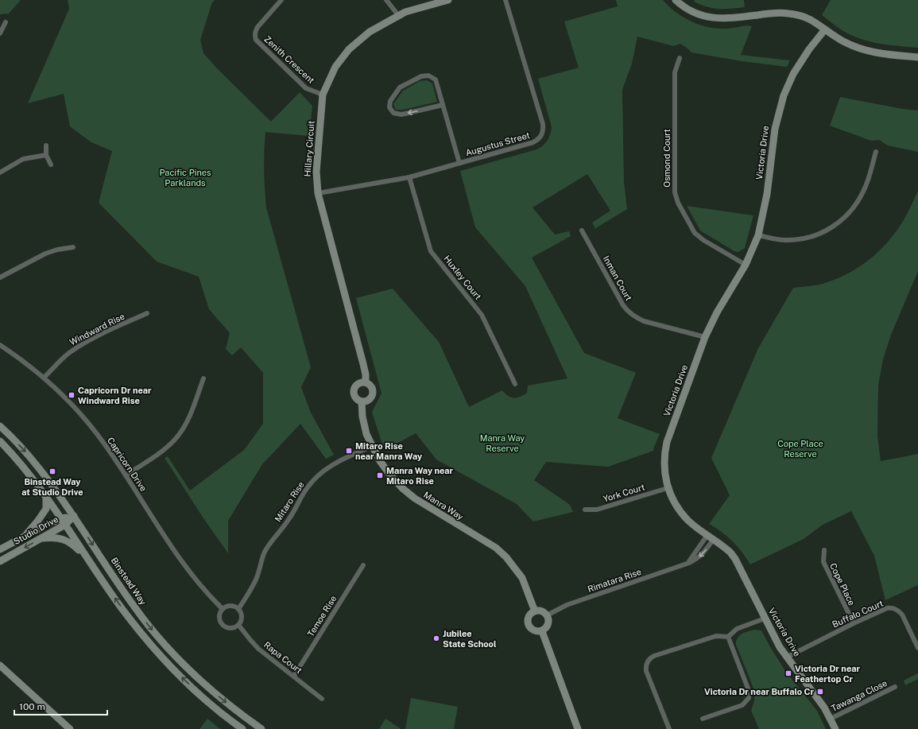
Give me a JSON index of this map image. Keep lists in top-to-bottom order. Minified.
{"streets":{"street":["Zenith Crescent","Augustus Street","Hillary Circuit","Victoria Drive","Osmond Court","Huxley Court","Inman Court","Windward Rise","Capricorn Drive","York Court","Mitaro Rise","Manra Way","Studio Drive","Rimatara Rise","Binstead Way","Cope Place","Buffalo Court","Temoe Rise","Rapa Court","Tawanga Close"]},"crossings":[["Zenith Crescent","Hillary Circuit"],["Augustus Street","Hillary Circuit"],["Augustus Street","Huxley Court"],["Hillary Circuit","Manra Way"],["Victoria Drive","Osmond Court"],["Victoria Drive","Inman Court"],["Victoria Drive","York Court"],["Victoria Drive","Rimatara Rise"],["Victoria Drive","Buffalo Court"],["Victoria Drive","Tawanga Close"],["Windward Rise","Capricorn Drive"],["Capricorn Drive","Mitaro Rise"],["Capricorn Drive","Rapa Court"],["Mitaro Rise","Manra Way"],["Mitaro Rise","Rapa Court"],["Manra Way","Rimatara Rise"],["Studio Drive","Binstead Way"],["Cope Place","Buffalo Court"],["Temoe Rise","Rapa Court"]],"parks":["Pacific Pines Parklands","Manra Way Reserve","Cope Place Reserve"],"places":{"transit":["Capricorn Dr near Windward Rise","Mitaro Rise near Manra Way","Binstead Way at Studio Drive","Manra Way near Mitaro Rise","Victoria Dr near Feathertop Cr","Victoria Dr near Buffalo Cr"],"other":["Jubilee State School"]},"scale_bar":"100 m"}
